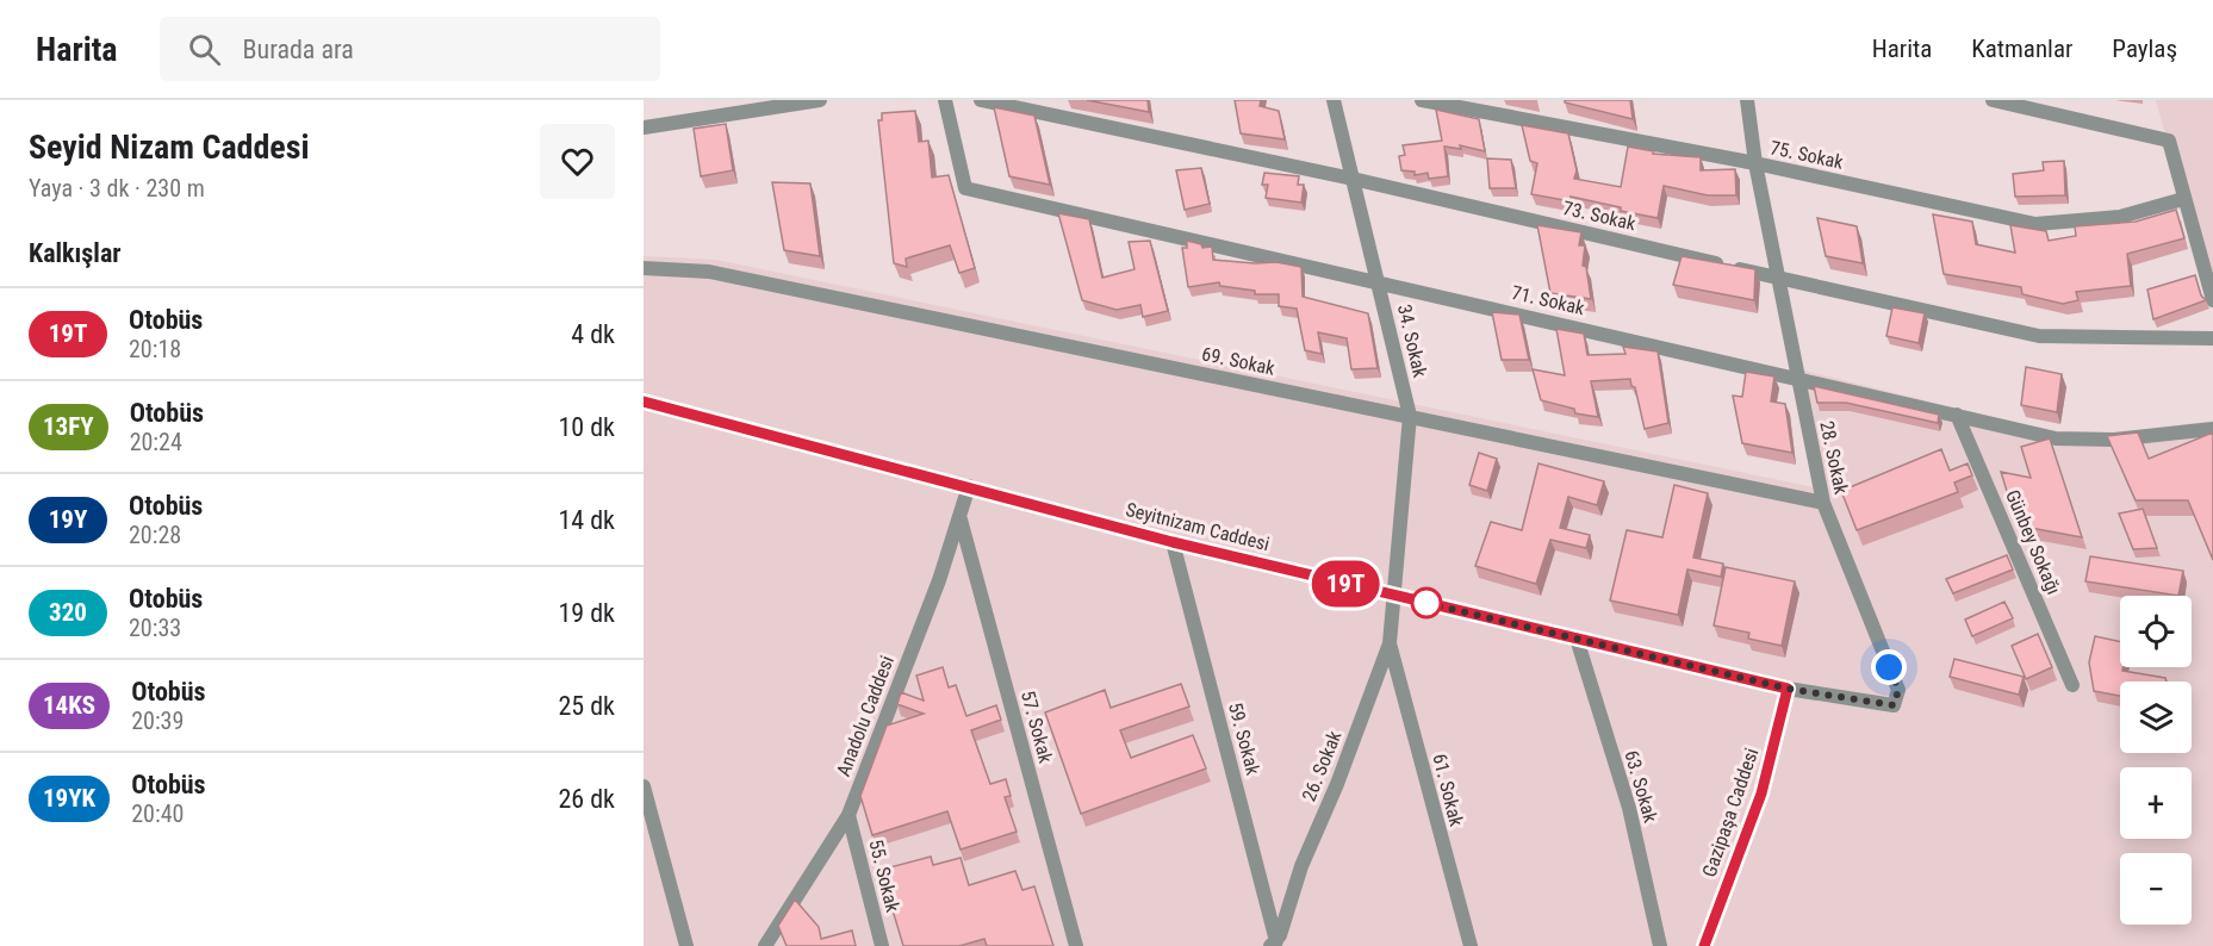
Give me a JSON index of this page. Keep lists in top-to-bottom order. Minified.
{"streets":{"street":["75. Sokak","73. Sokak","71. Sokak","34. Sokak","69. Sokak","28. Sokak","Seyitnizam Caddesi","Günbey Sokağı","Anadolu Caddesi","57. Sokak","59. Sokak","26. Sokak","63. Sokak","61. Sokak","Gazipaşa Caddesi","55. Sokak"]},"crossings":[["75. Sokak","28. Sokak"],["73. Sokak","34. Sokak"],["73. Sokak","28. Sokak"],["71. Sokak","34. Sokak"],["71. Sokak","28. Sokak"],["71. Sokak","Günbey Sokağı"],["34. Sokak","69. Sokak"],["34. Sokak","Seyitnizam Caddesi"],["34. Sokak","26. Sokak"],["69. Sokak","28. Sokak"],["28. Sokak","Seyitnizam Caddesi"],["28. Sokak","Gazipaşa Caddesi"],["Seyitnizam Caddesi","Anadolu Caddesi"],["Seyitnizam Caddesi","59. Sokak"],["Seyitnizam Caddesi","26. Sokak"],["Seyitnizam Caddesi","63. Sokak"],["Seyitnizam Caddesi","Gazipaşa Caddesi"],["Anadolu Caddesi","57. Sokak"],["Anadolu Caddesi","55. Sokak"],["59. Sokak","26. Sokak"],["26. Sokak","61. Sokak"]],"lines":["bus line 19T"],"page":{"header":"Harita","search":"Burada ara","nav":["Harita","Katmanlar","Paylaş"],"heading":[["Seyid Nizam Caddesi","Yaya · 3 dk · 230 m"],"Kalkışlar"],"on_map":"19T","list":[{"mark":"19T","name":"Otobüs","note":"20:18","value":"4 dk"},{"mark":"13FY","name":"Otobüs","note":"20:24","value":"10 dk"},{"mark":"19Y","name":"Otobüs","note":"20:28","value":"14 dk"},{"mark":"320","name":"Otobüs","note":"20:33","value":"19 dk"},{"mark":"14KS","name":"Otobüs","note":"20:39","value":"25 dk"},{"mark":"19YK","name":"Otobüs","note":"20:40","value":"26 dk"}],"map_buttons":["+","−"]}}
